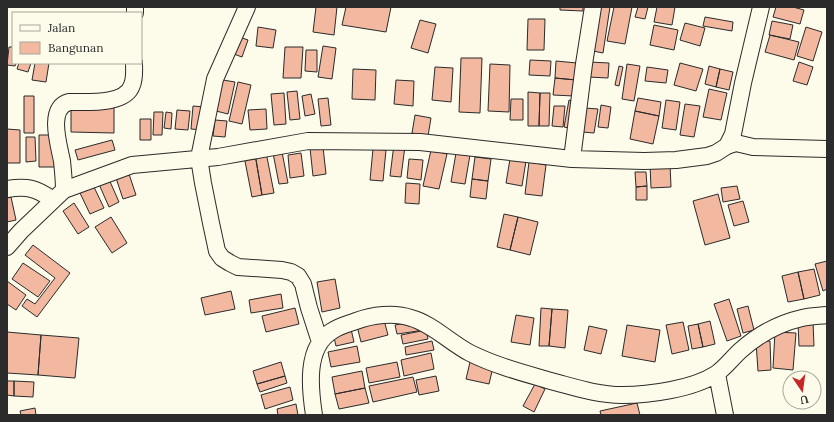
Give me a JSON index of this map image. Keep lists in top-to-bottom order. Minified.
{"legend":["Jalan","Bangunan"],"north":"bottom"}
